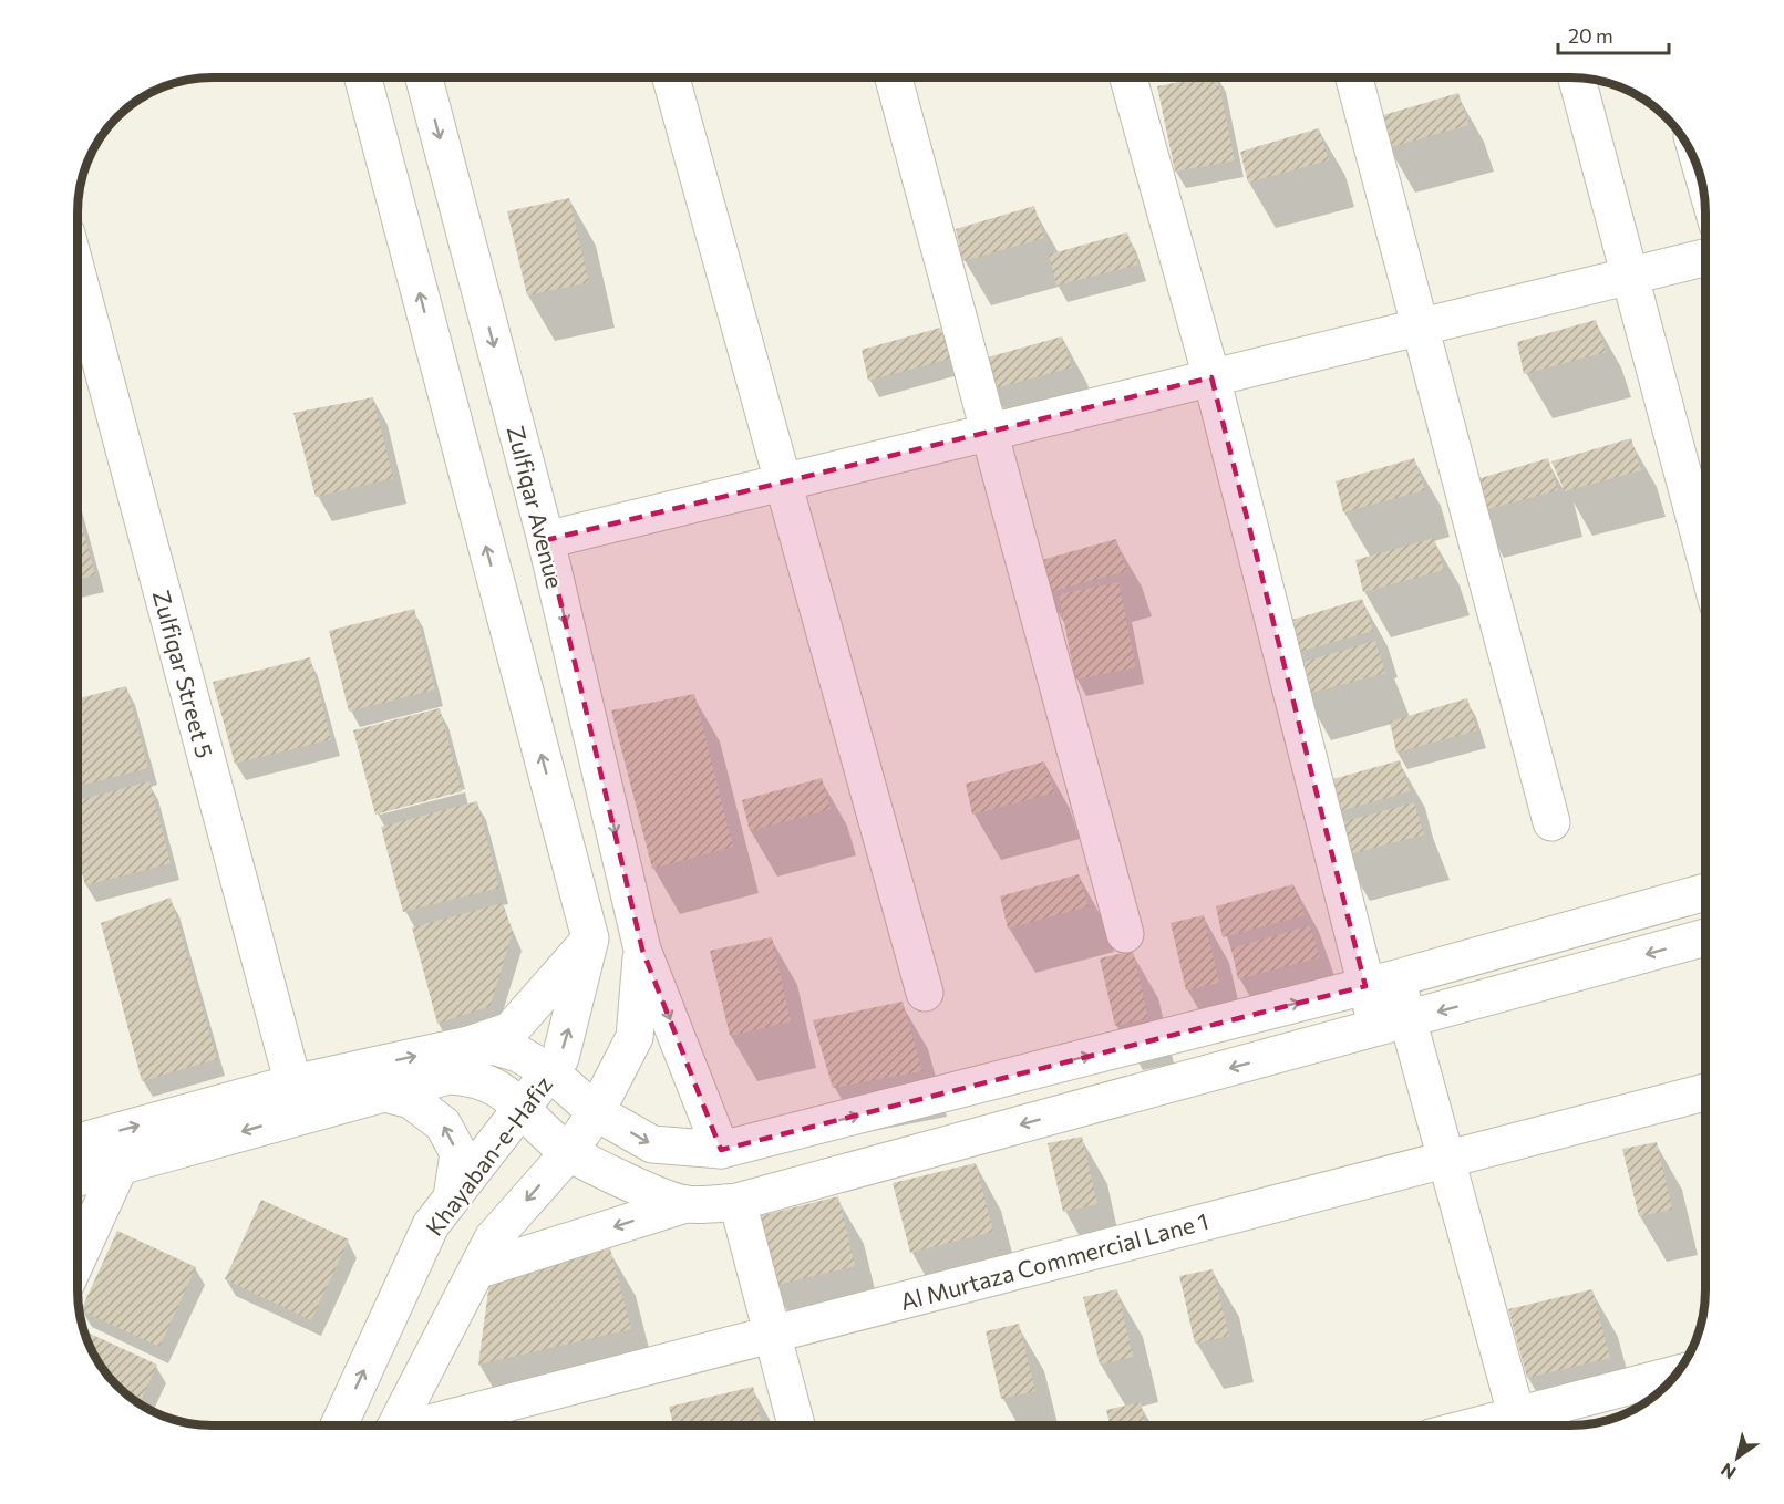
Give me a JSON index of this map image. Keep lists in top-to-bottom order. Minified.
{"streets":{"street":["Zulfiqar Avenue","Zulfiqar Street 5","Khayaban-e-Hafiz","Al Murtaza Commercial Lane 1"]},"scale_bar":"20 m","north":"bottom left"}
